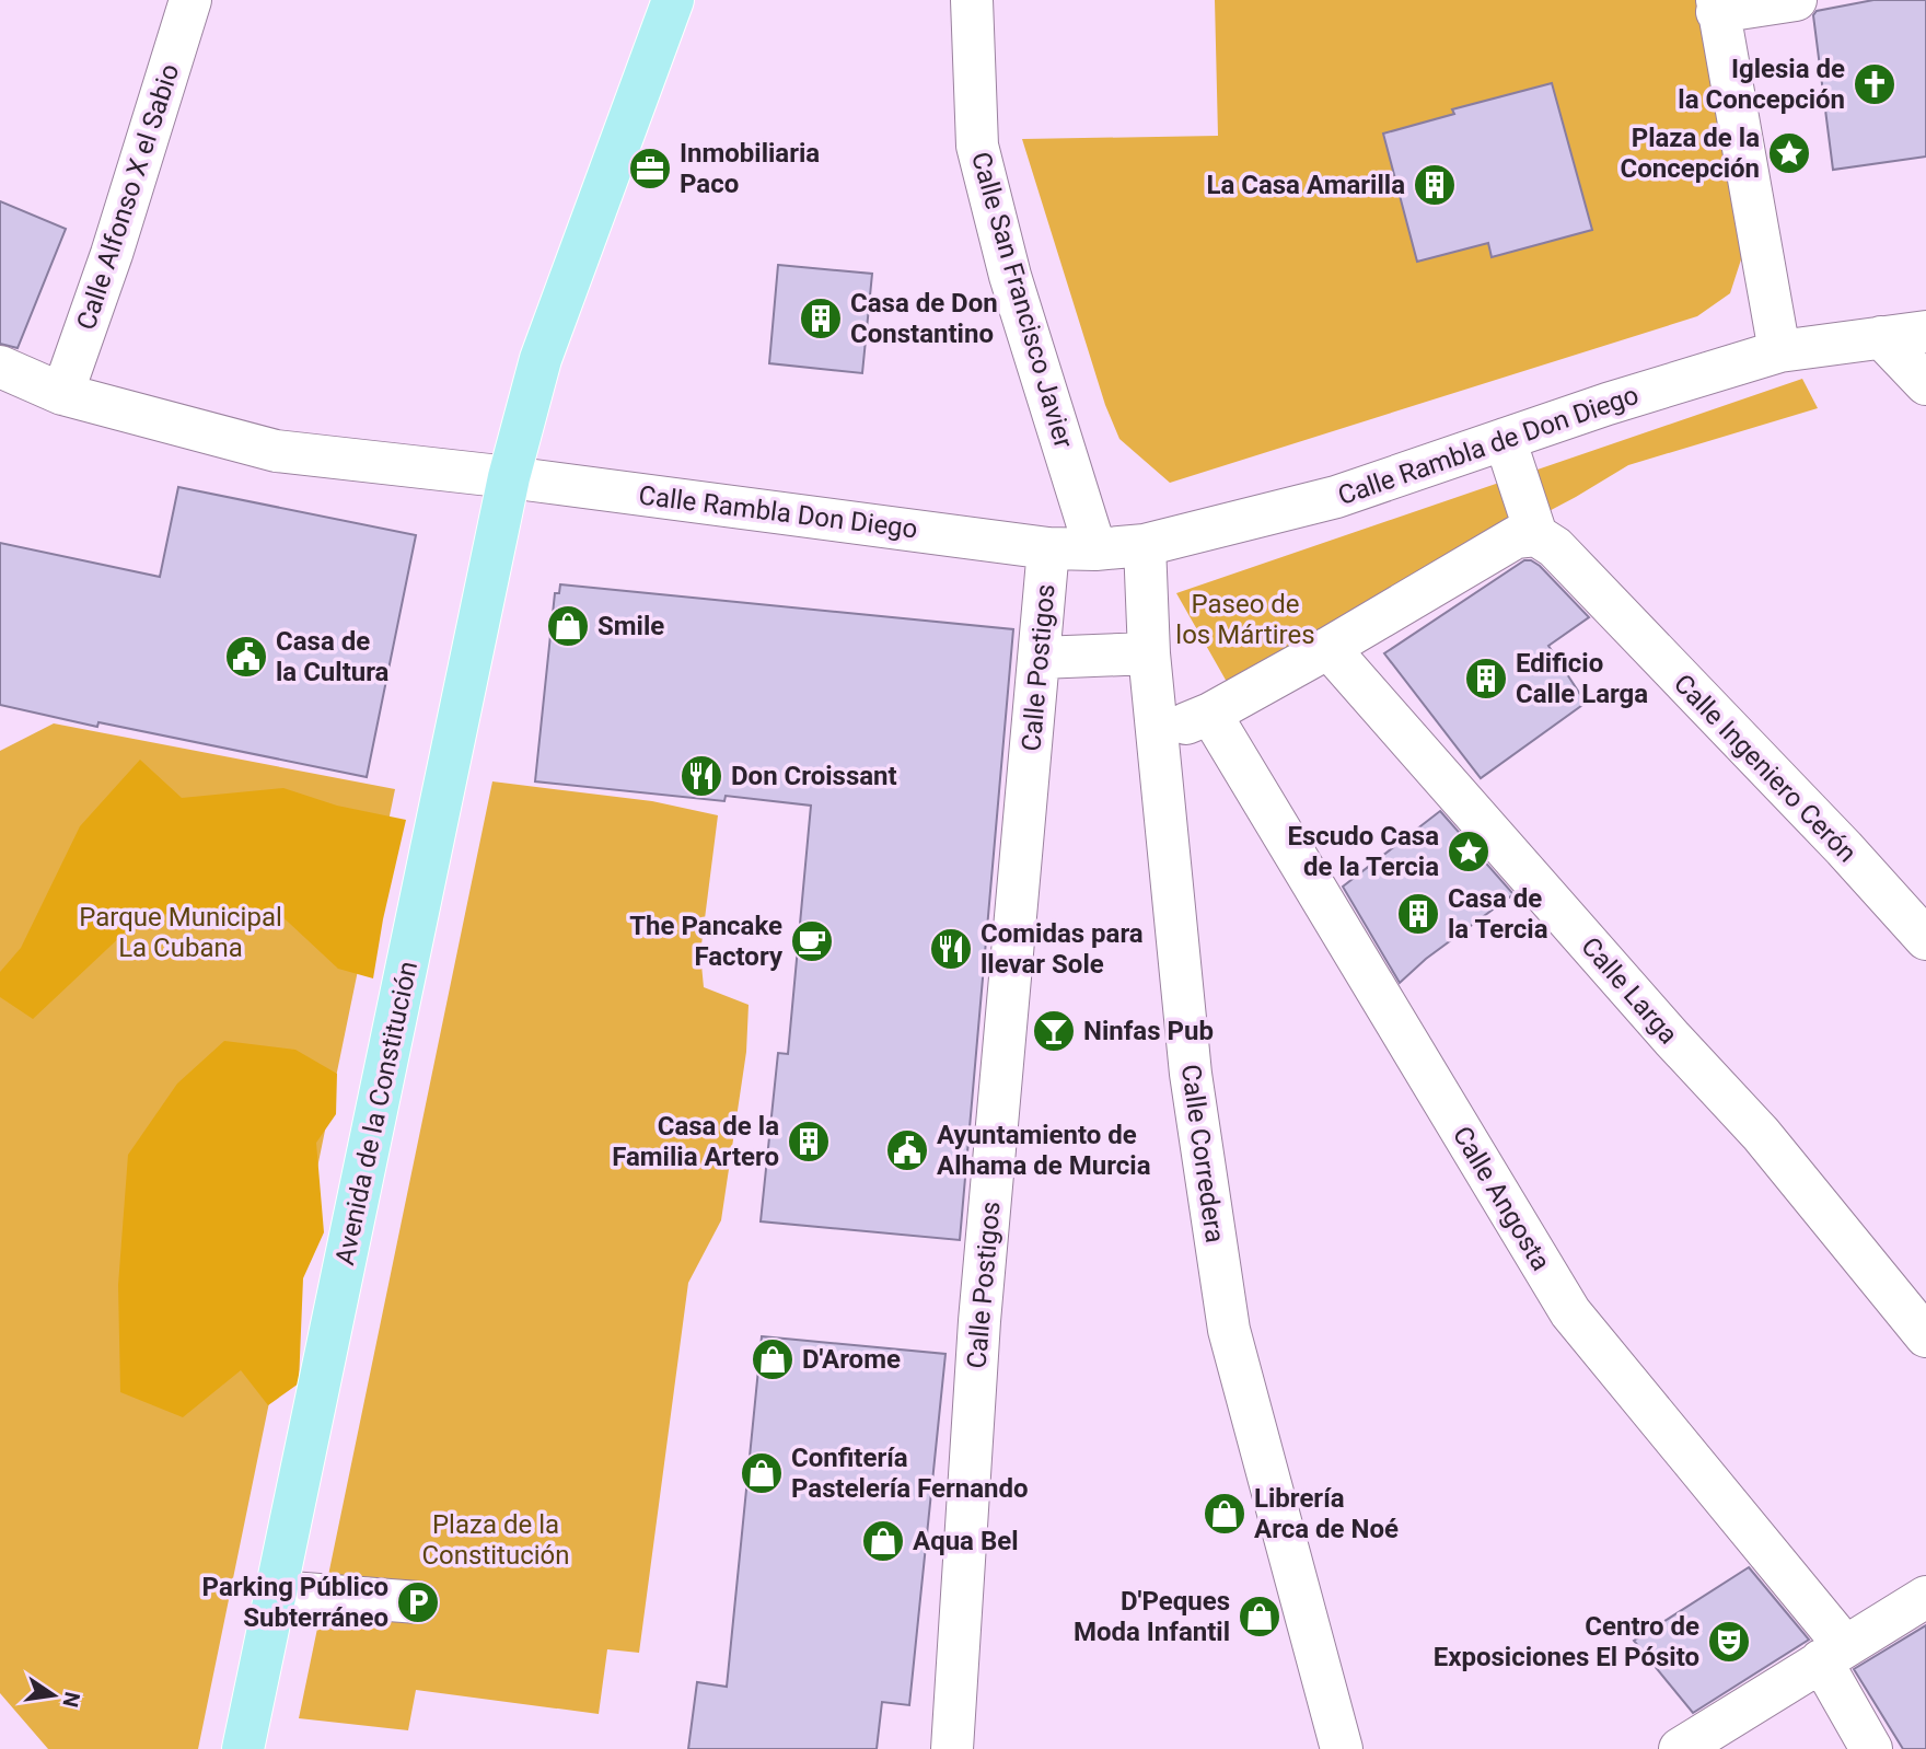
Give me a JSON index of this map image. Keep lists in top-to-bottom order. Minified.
{"streets":{"main road":["Avenida de la Constitución"],"street":["Calle Alfonso X el Sabio","Calle San Francisco Javier","Calle Rambla de Don Diego","Calle Rambla Don Diego","Calle Postigos","Calle Ingeniero Cerón","Calle Larga","Calle Corredera","Calle Angosta"]},"crossings":[["Calle San Francisco Javier","Calle Rambla de Don Diego"],["Calle Rambla de Don Diego","Calle Rambla Don Diego"],["Calle Rambla de Don Diego","Calle Postigos"],["Calle Rambla de Don Diego","Calle Corredera"],["Calle Rambla Don Diego","Calle Postigos"],["Calle Rambla Don Diego","Avenida de la Constitución"]],"parks":["Paseo de los Mártires","Parque Municipal La Cubana","Plaza de la Constitución"],"places":{"church":["Iglesia de la Concepción"],"place":["Plaza de la Concepción","Escudo Casa de la Tercia"],"office":["Inmobiliaria Paco"],"building":["La Casa Amarilla","Casa de Don Constantino","Edificio Calle Larga","Casa de la Tercia","Casa de la Familia Artero"],"shop":["Smile","D'Arome","Confitería Pastelería Fernando","Librería Arca de Noé","Aqua Bel","D'Peques Moda Infantil"],"public building":["Casa de la Cultura","Ayuntamiento de Alhama de Murcia"],"restaurant":["Don Croissant","Comidas para llevar Sole"],"cafe":["The Pancake Factory"],"bar":["Ninfas Pub"],"parking":["Parking Público Subterráneo"],"theatre":["Centro de Exposiciones El Pósito"]},"north":"right"}
